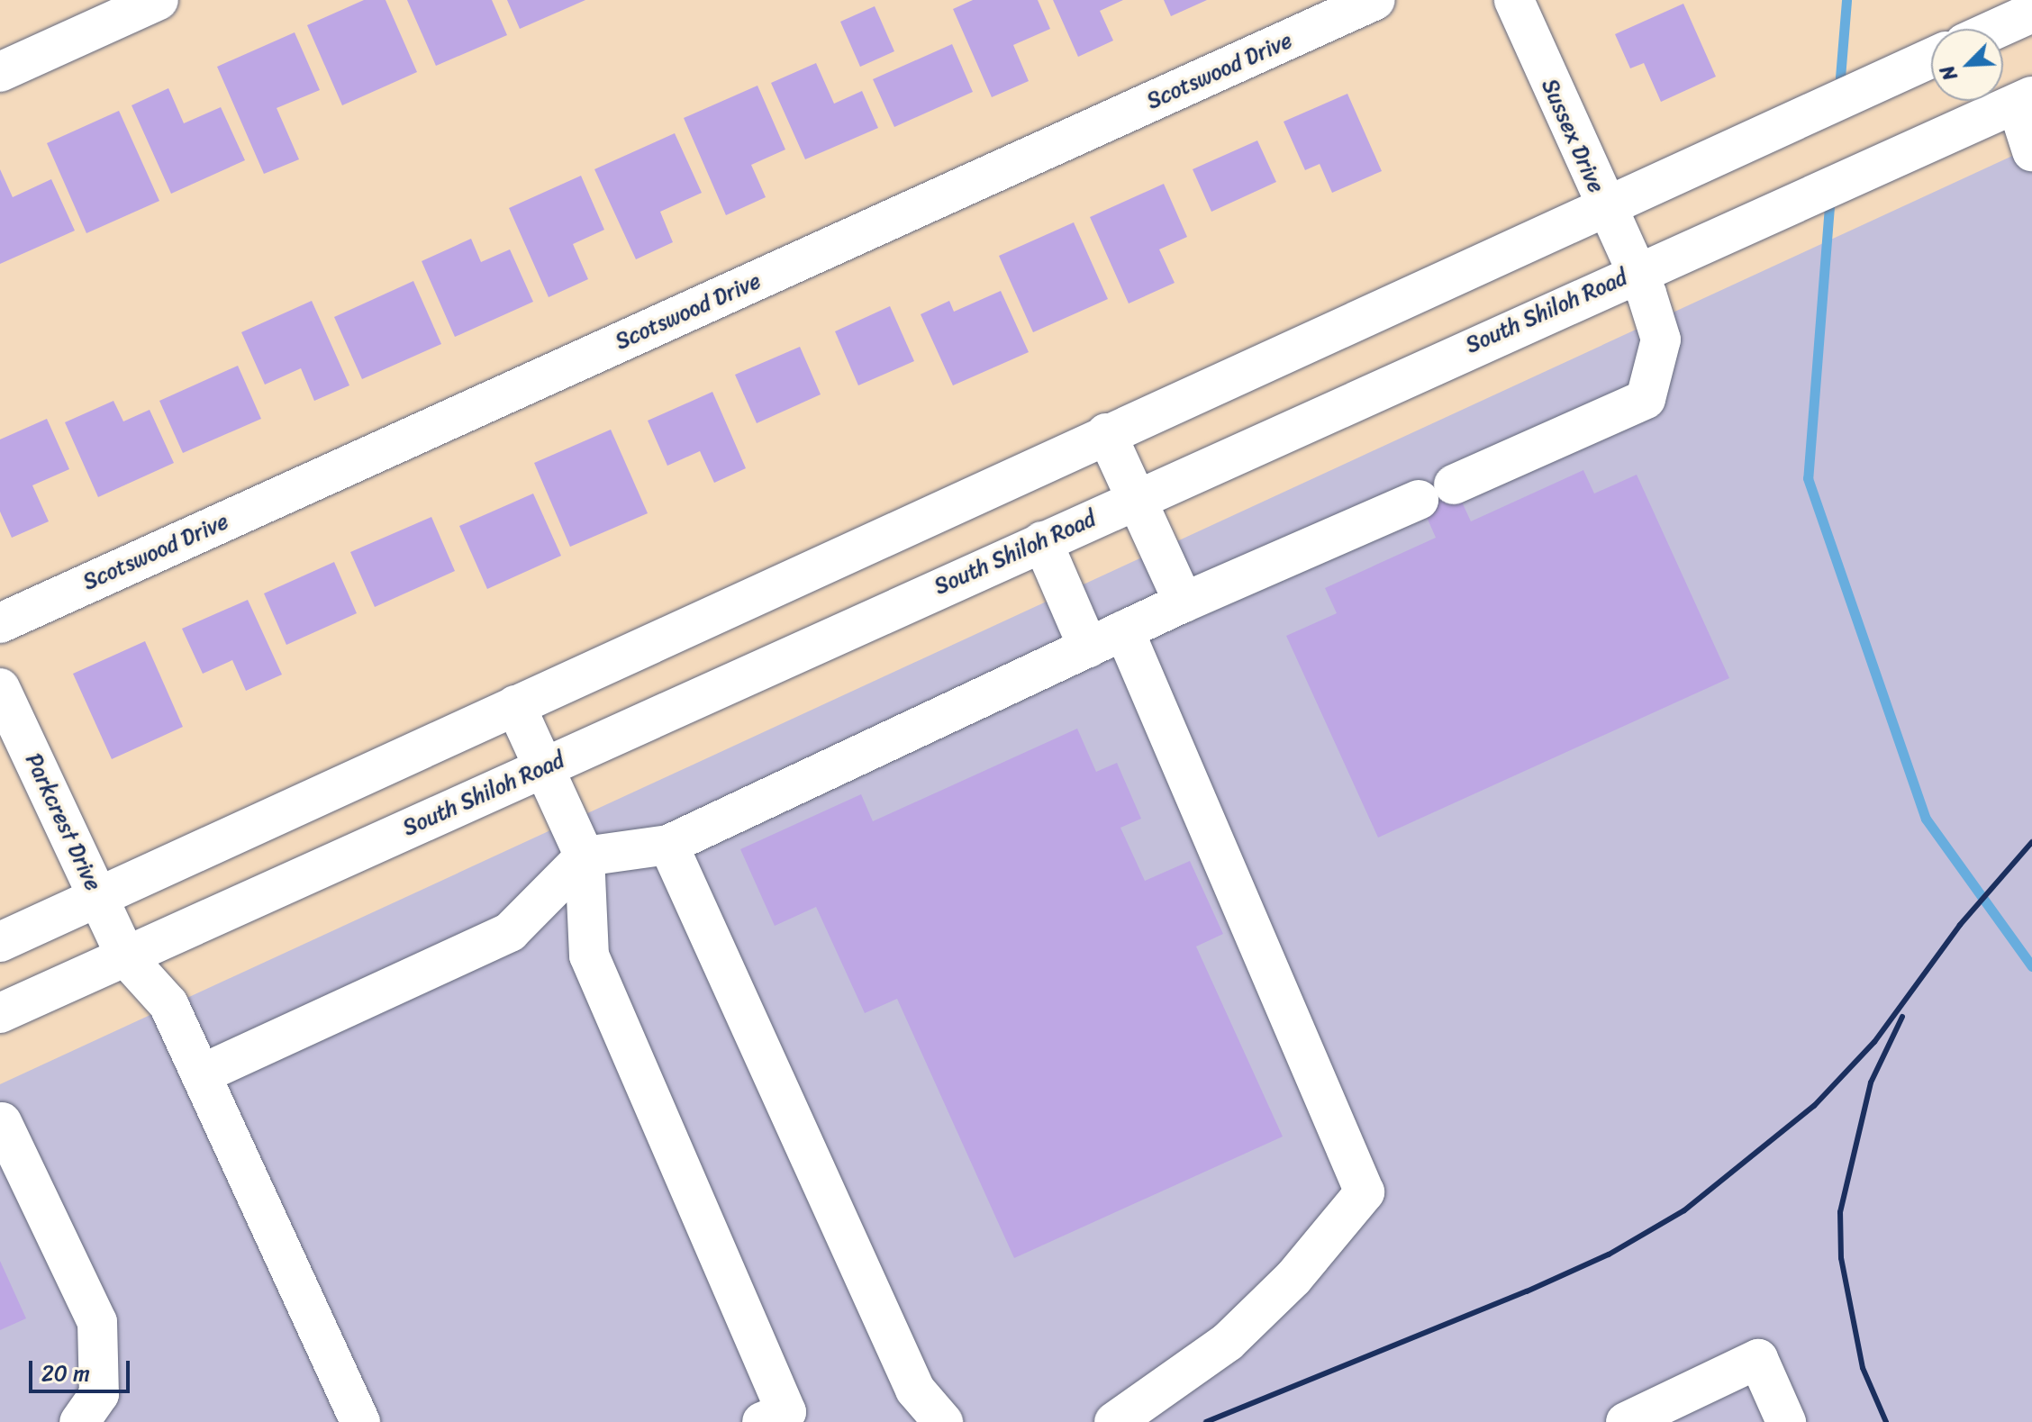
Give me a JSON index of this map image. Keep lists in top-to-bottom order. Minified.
{"streets":{"main road":["Scotswood Drive","Sussex Drive","South Shiloh Road","Parkcrest Drive"]},"crossings":[["Sussex Drive","South Shiloh Road"],["South Shiloh Road","Parkcrest Drive"]],"scale_bar":"20 m","north":"bottom left"}
